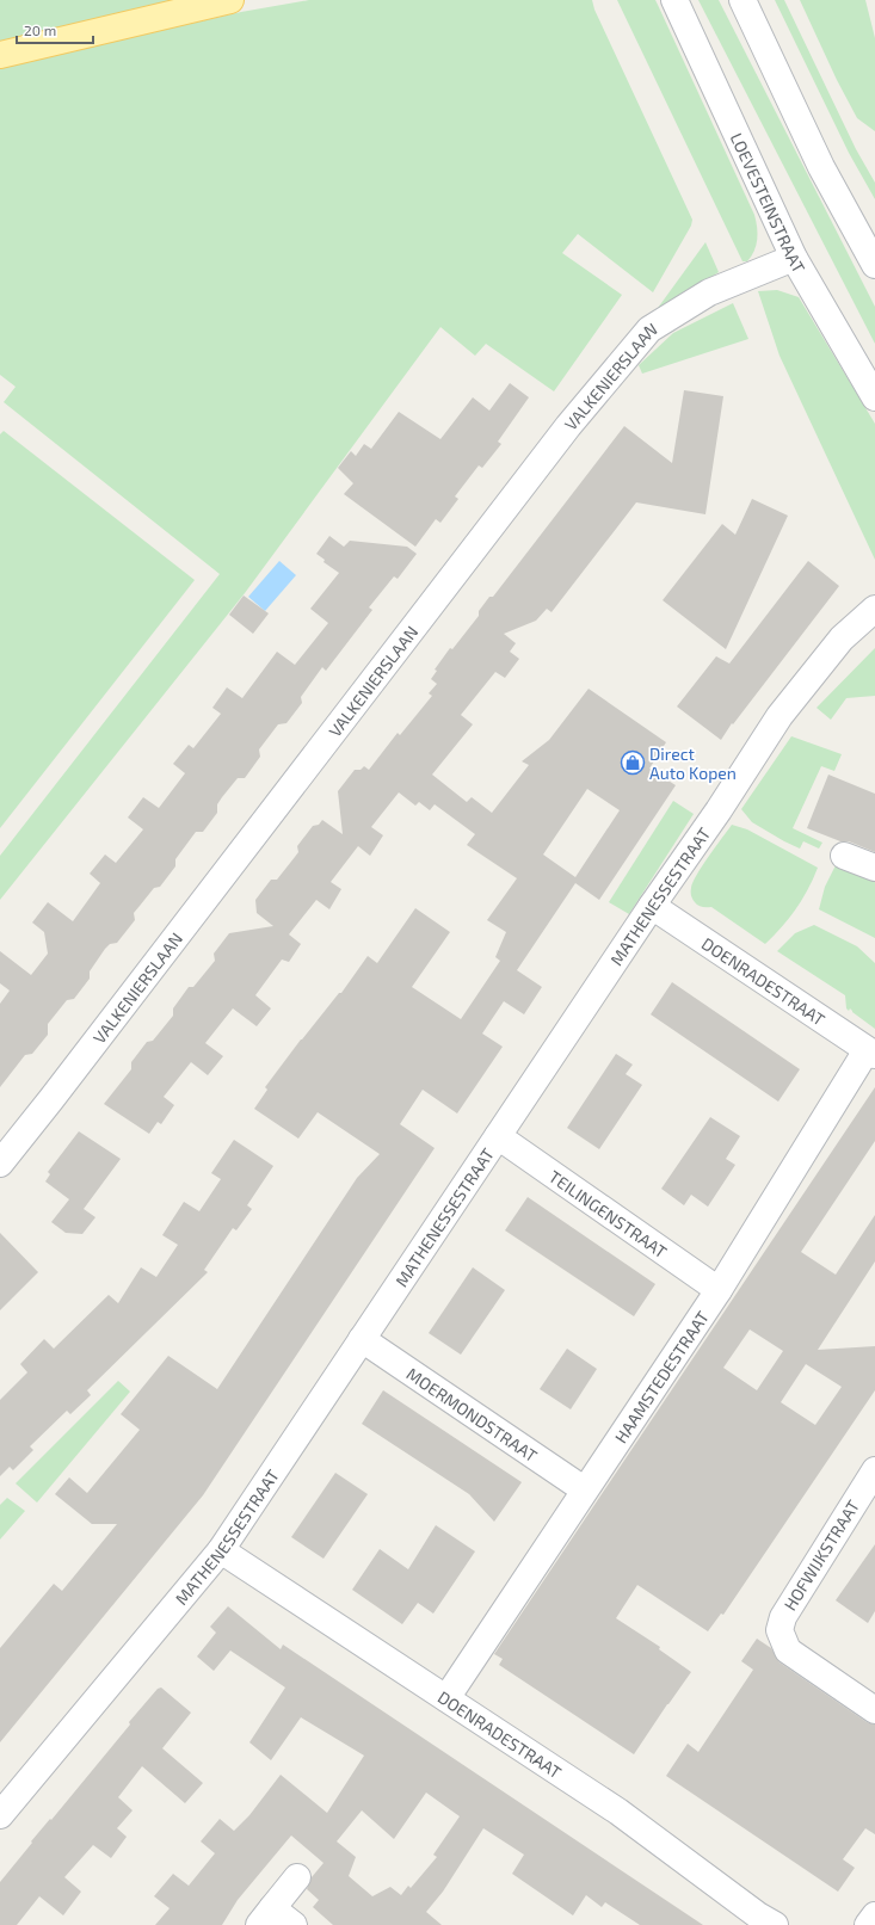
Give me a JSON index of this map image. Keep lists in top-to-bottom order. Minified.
{"streets":{"street":["LOEVESTEINSTRAAT","VALKENIERSLAAN","MATHENESSESTRAAT","DOENRADESTRAAT","TEILINGENSTRAAT","HAAMSTEDESTRAAT","MOERMONDSTRAAT","HOFWIJKSTRAAT"]},"crossings":[["LOEVESTEINSTRAAT","VALKENIERSLAAN"],["MATHENESSESTRAAT","DOENRADESTRAAT"],["MATHENESSESTRAAT","TEILINGENSTRAAT"],["MATHENESSESTRAAT","MOERMONDSTRAAT"],["DOENRADESTRAAT","HAAMSTEDESTRAAT"],["TEILINGENSTRAAT","HAAMSTEDESTRAAT"],["HAAMSTEDESTRAAT","MOERMONDSTRAAT"]],"places":{"shop":["Direct Auto Kopen"]},"scale_bar":"20 m"}
